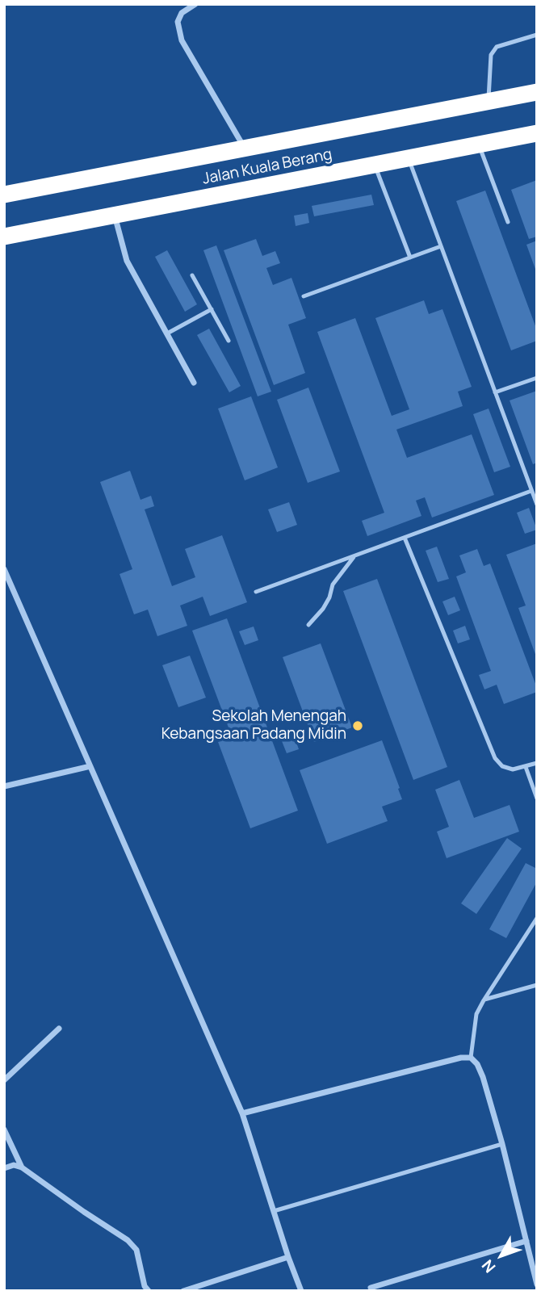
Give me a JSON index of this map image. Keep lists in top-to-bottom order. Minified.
{"streets":{"highway":["Jalan Kuala Berang"]},"places":["Sekolah Menengah Kebangsaan Padang Midin"],"north":"bottom left"}
